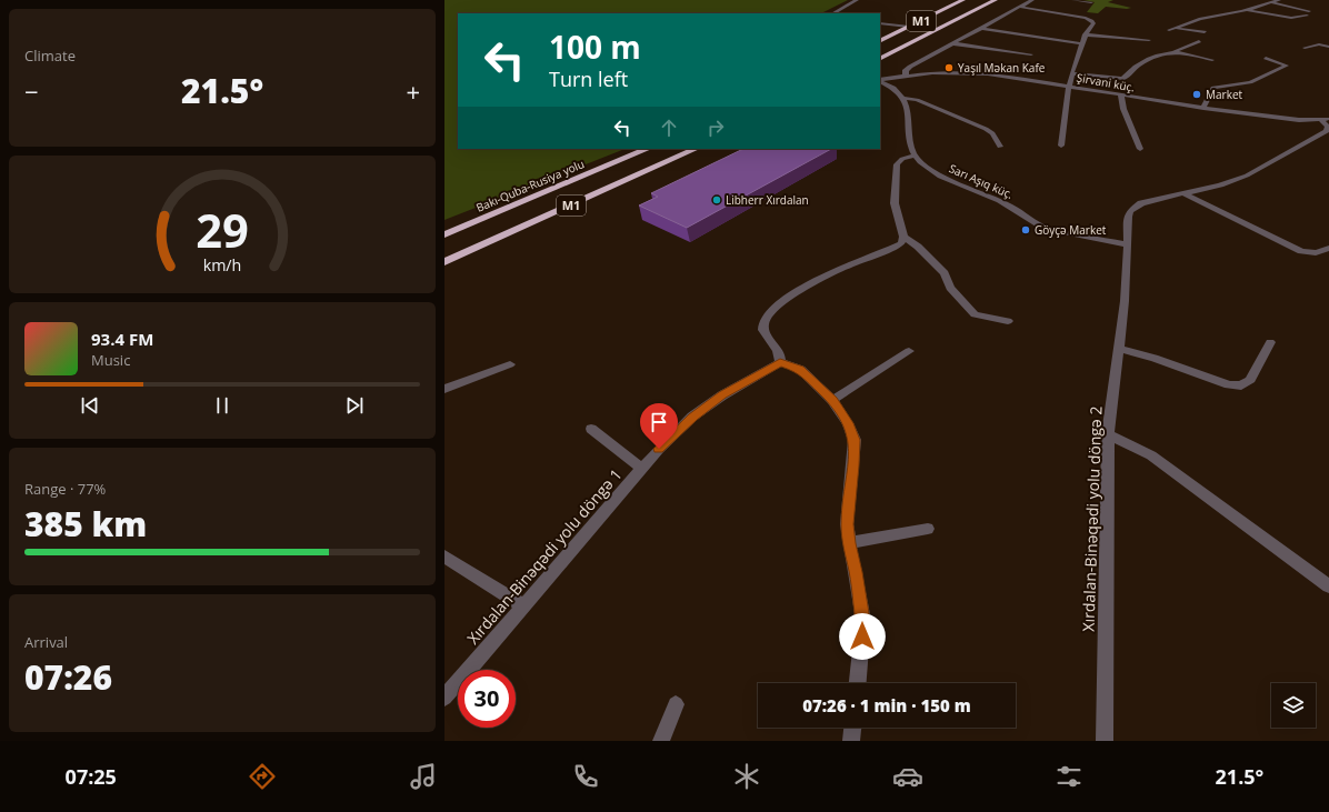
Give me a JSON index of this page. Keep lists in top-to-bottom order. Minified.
{"streets":{"highway":["M1","Bakı-Quba-Rusiya yolu"],"street":["Şirvani küç.","Sarı Aşıq küç.","Xırdalan-Binəqədi yolu döngə 2","Xırdalan-Binəqədi yolu döngə 1"]},"crossings":[["Sarı Aşıq küç.","Xırdalan-Binəqədi yolu döngə 2"]],"places":["Yaşıl Məkan Kafe","Market","Libherr Xırdalan","Göyçə Market"],"page":{"tile":["Climate",["Range · 77%","385 km"],["Arrival","07:26"]],"turn":["100 m","Turn left"],"heat":["−","21.5°","+"],"song":["93.4 FM","Music"],"limit":"30","trip":"07:26 · 1 min · 150 m","tabs":["07:25","21.5°"],"gauge":["29","km/h"]}}
